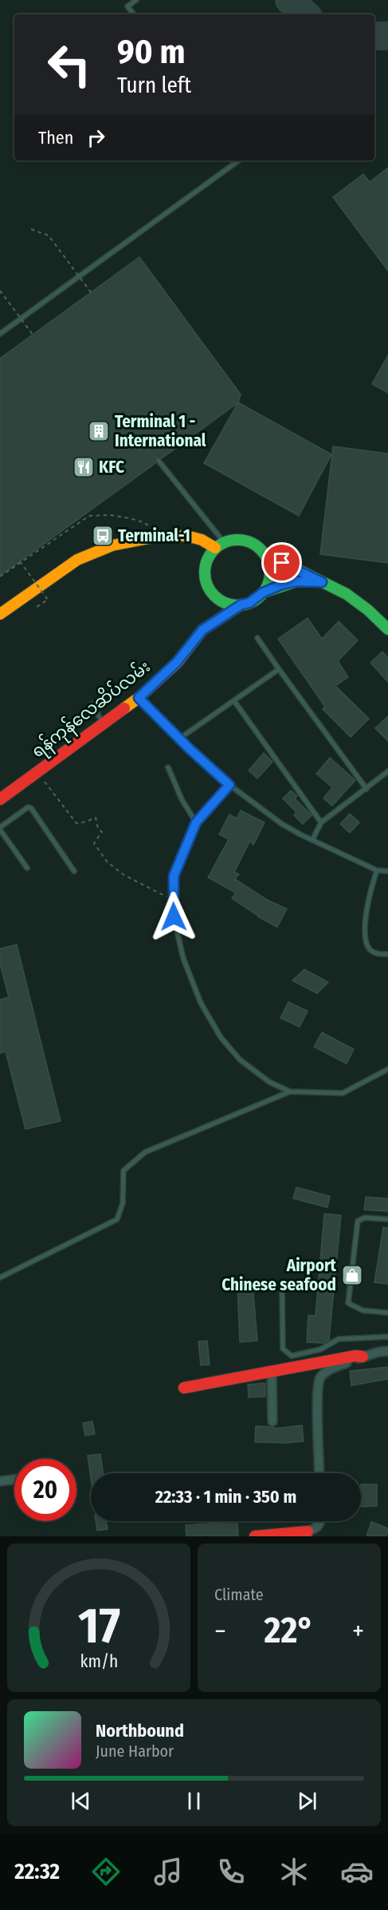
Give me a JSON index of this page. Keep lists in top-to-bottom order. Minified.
{"streets":{"main road":["ရန်ကုန်လေဆိပ်လမ်း"]},"places":{"building":["Terminal 1 - International"],"restaurant":["KFC"],"bus stop":["Terminal-1"],"shop":["Airport Chinese seafood"]},"page":{"turn":["90 m","Turn left"],"then":"Then","limit":"20","trip":"22:33 · 1 min · 350 m","tile":"Climate","heat":["−","22°","+"],"song":["Northbound","June Harbor"],"tabs":"22:32","gauge":["17","km/h"]}}
